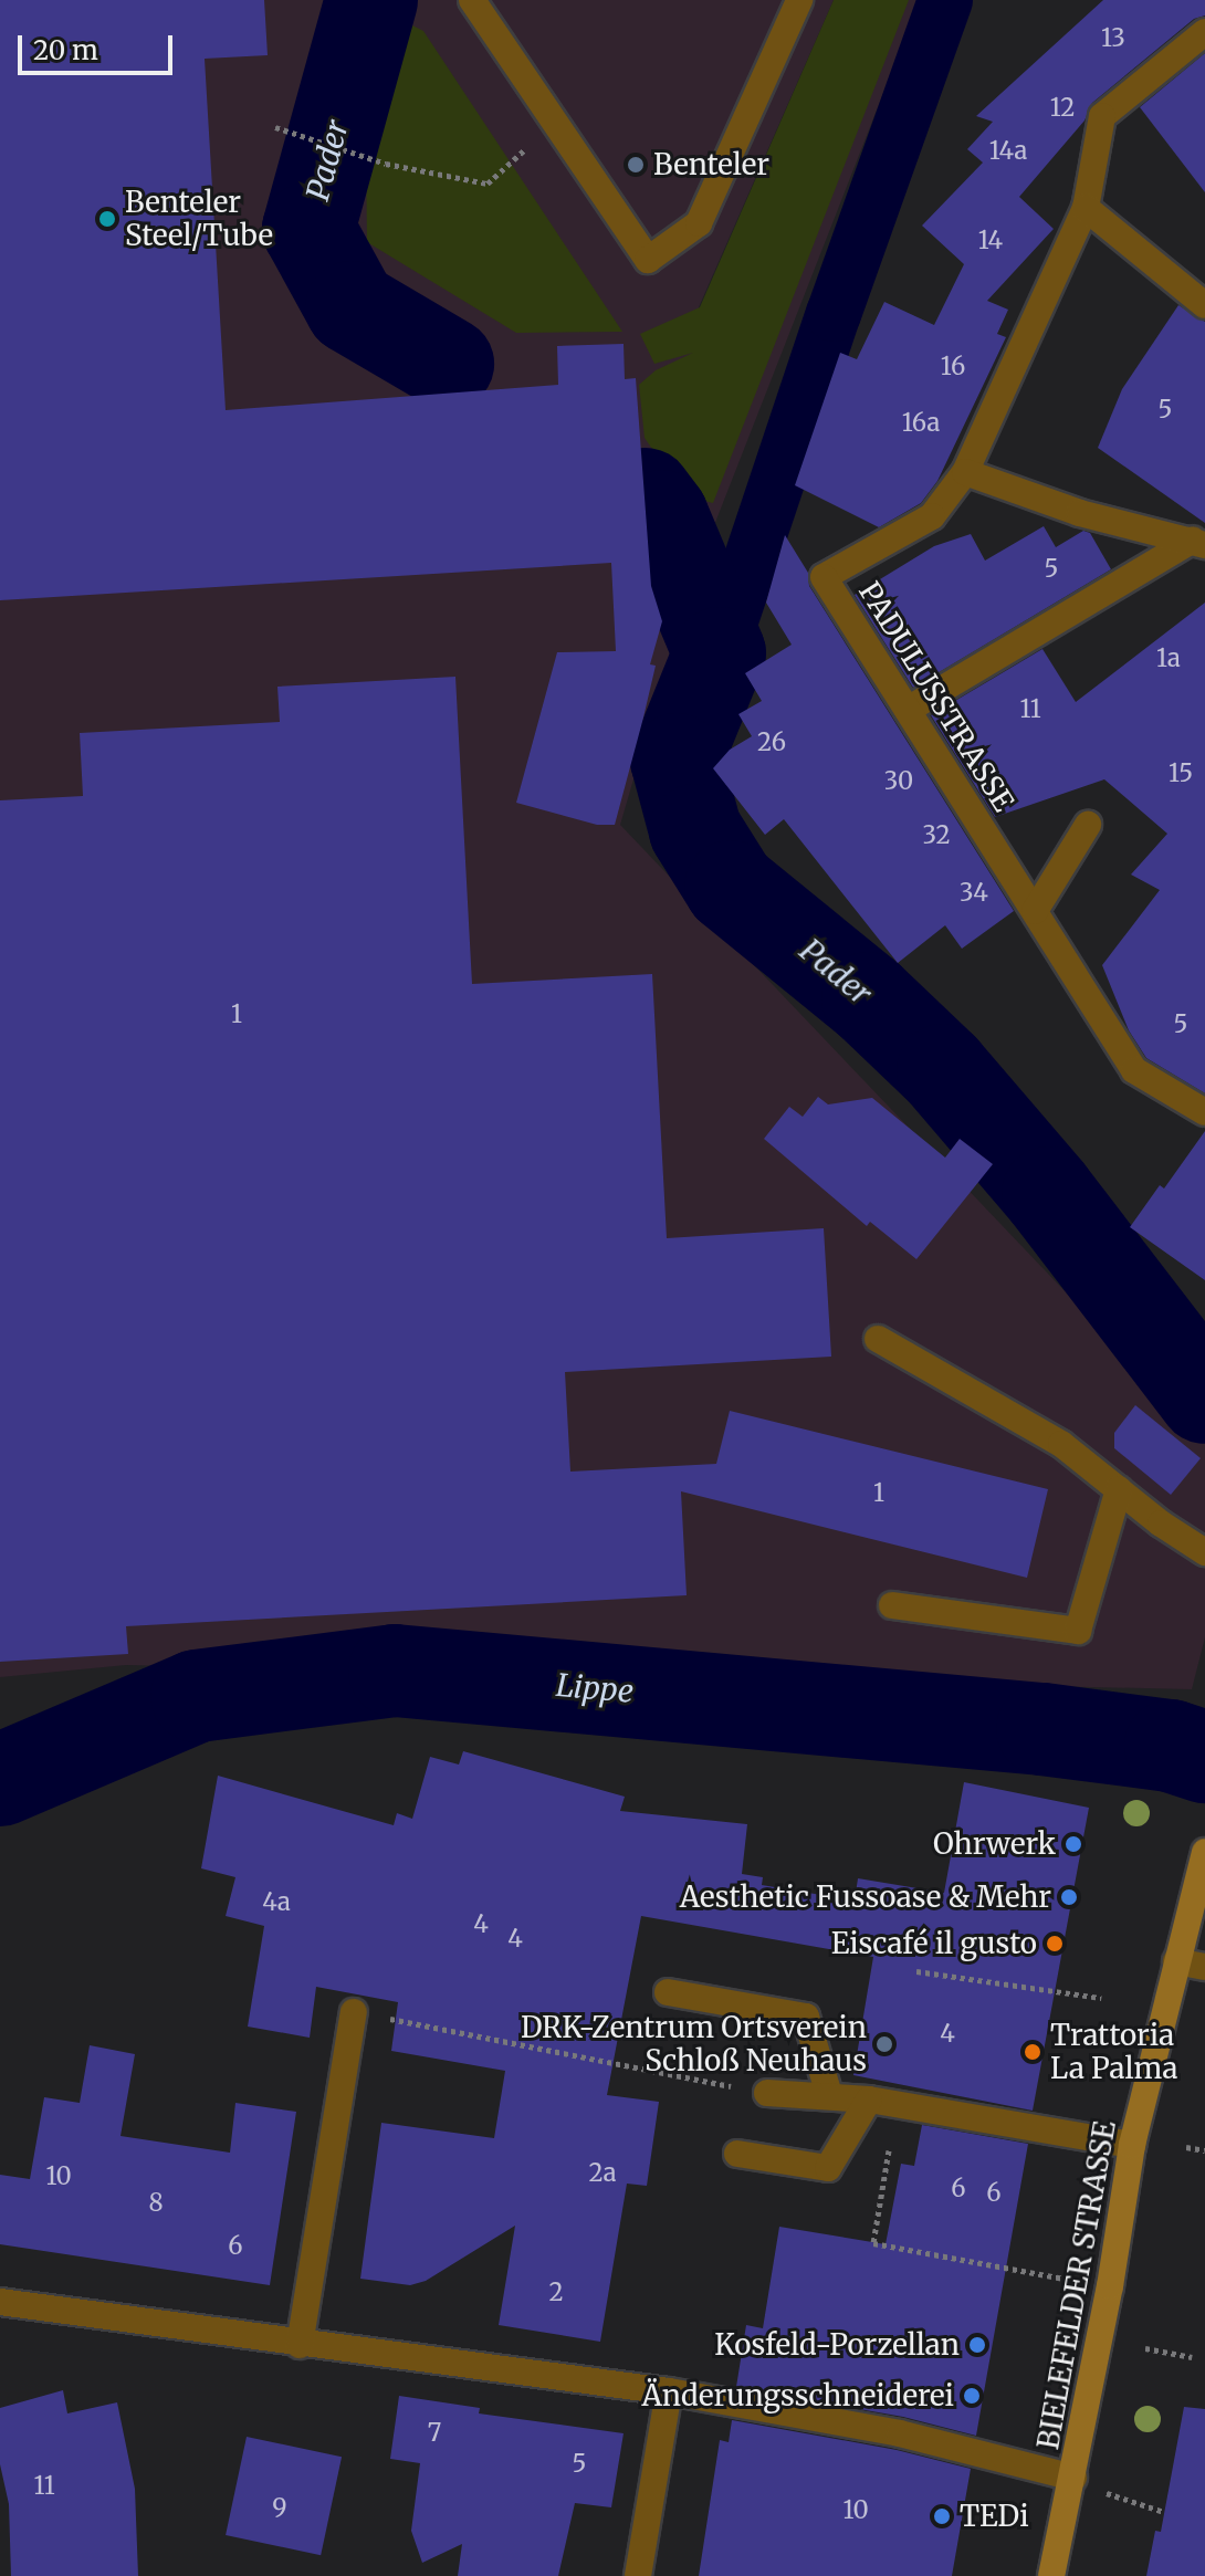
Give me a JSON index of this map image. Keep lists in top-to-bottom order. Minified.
{"streets":{"main road":["BIELEFELDER STRASSE"],"street":["PADULUSSTRASSE"]},"water":["Pader","Lippe"],"places":["Benteler","Benteler Steel/Tube","Ohrwerk","Aesthetic Fussoase & Mehr","Eiscafé il gusto","DRK-Zentrum Ortsverein Schloß Neuhaus","Trattoria La Palma","Kosfeld-Porzellan","Änderungsschneiderei","TEDi"],"house_numbers":["13","12","14a","14","16","5","16a","5","1a","11","26","15","30","32","34","1","5","1","4a","4","4","4","2a","10","6","6","8","6","2","7","5","11","9","10"],"scale_bar":"20 m"}
